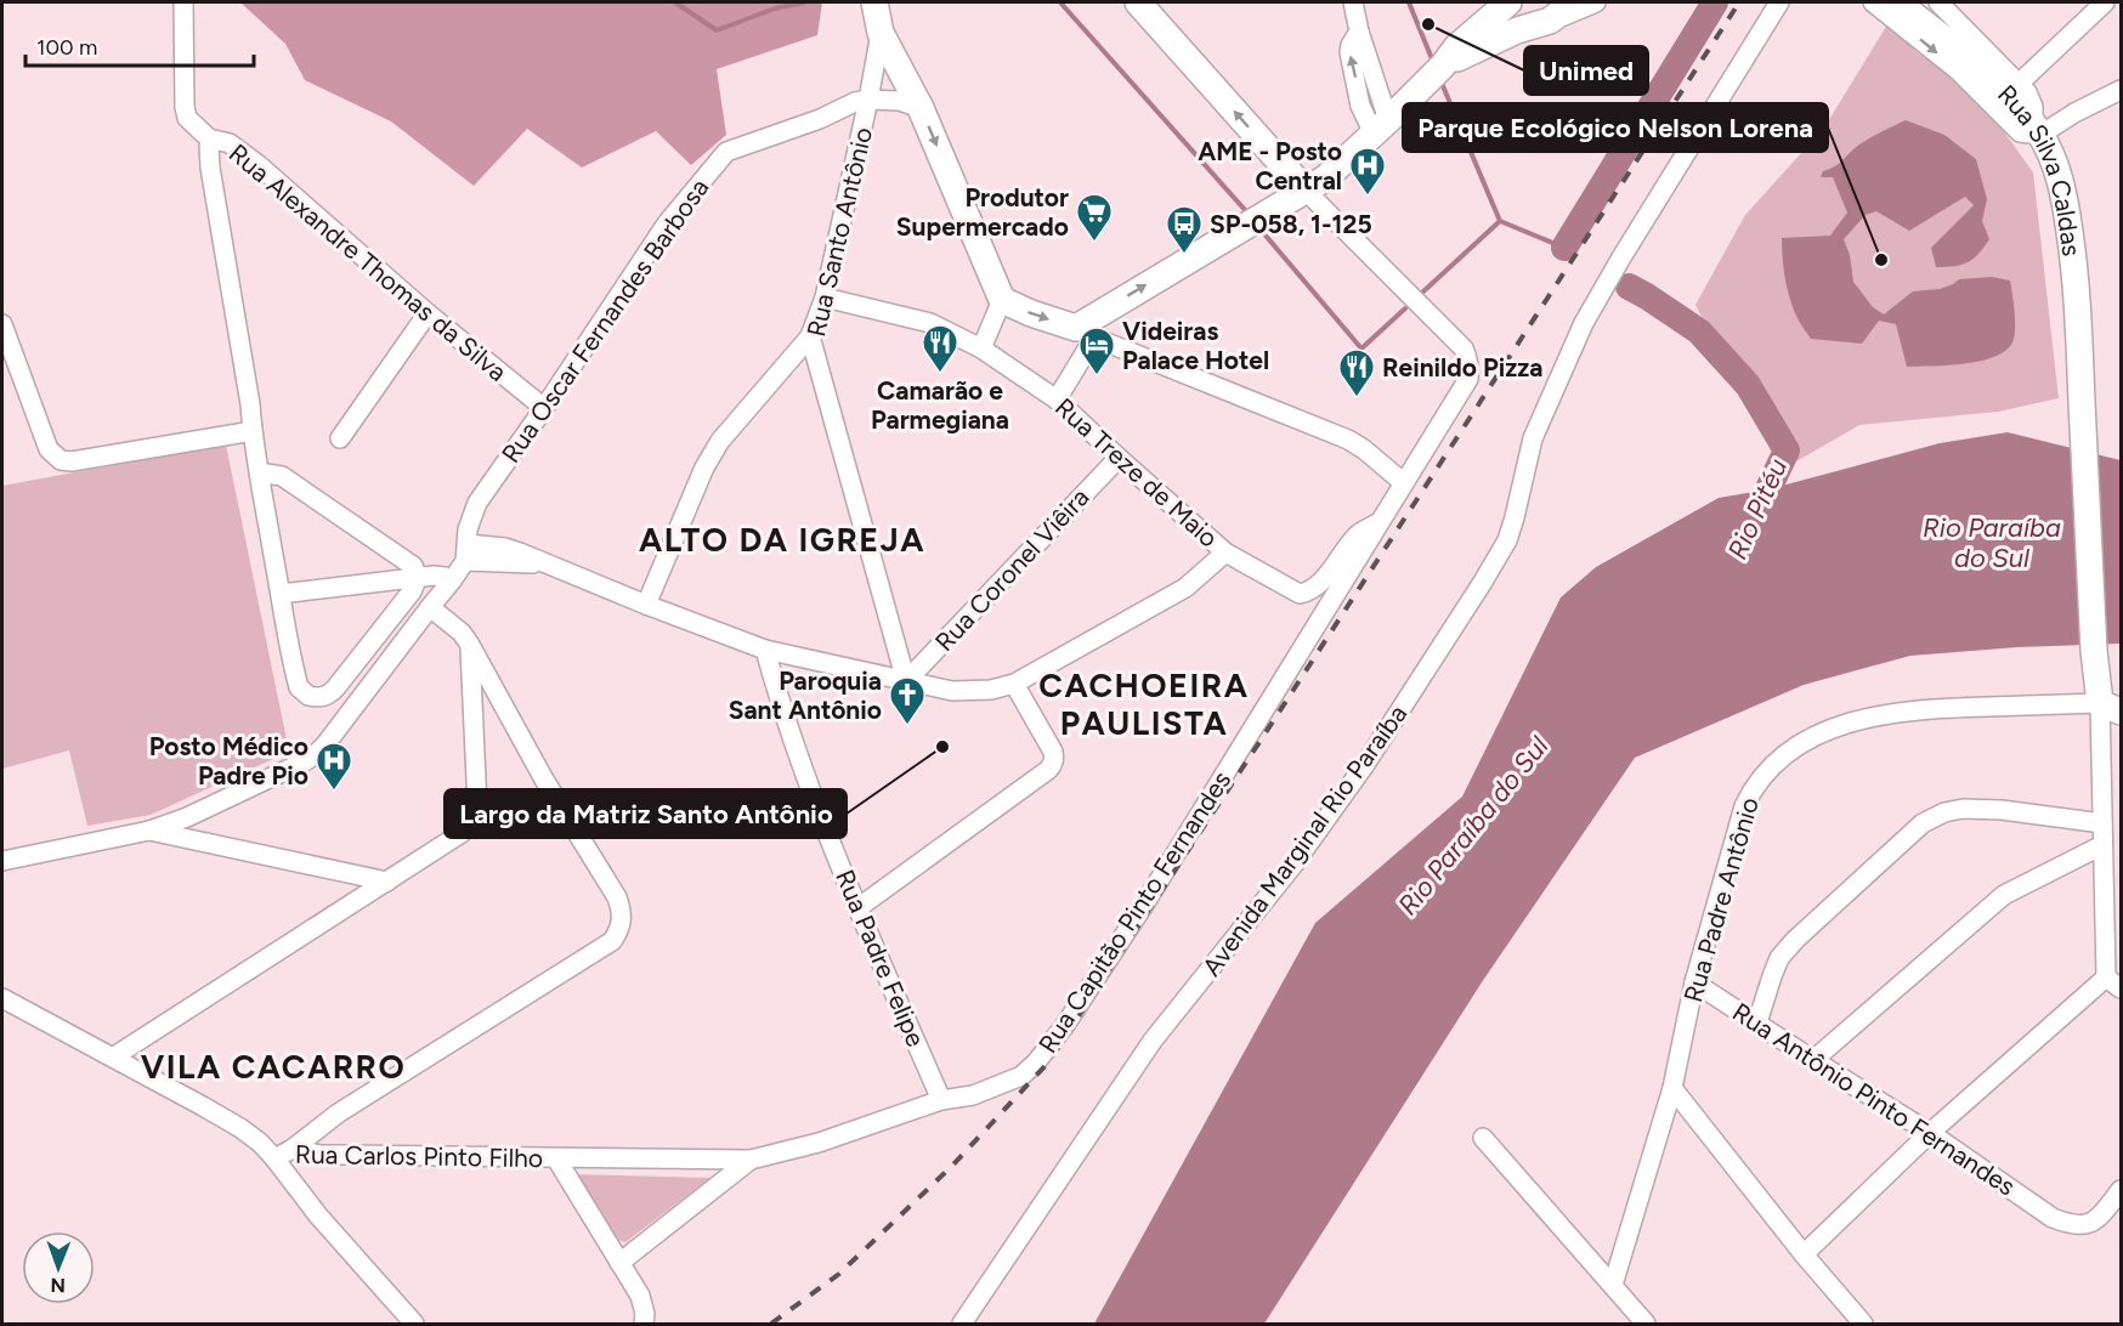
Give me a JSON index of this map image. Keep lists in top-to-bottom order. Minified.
{"streets":{"main road":["Rua Silva Caldas"],"street":["Rua Santo Antônio","Rua Alexandre Thomas da Silva","Rua Oscar Fernandes Barbosa","Rua Treze de Maio","Rua Coronel Viêira","Avenida Marginal Rio Paraíba","Rua Padre Antônio","Rua Capitão Pinto Fernandes","Rua Padre Felipe","Rua Antônio Pinto Fernandes","Rua Carlos Pinto Filho"]},"crossings":[["Rua Silva Caldas","Rua Padre Antônio"],["Rua Santo Antônio","Rua Oscar Fernandes Barbosa"],["Rua Santo Antônio","Rua Treze de Maio"],["Rua Santo Antônio","Rua Coronel Viêira"],["Rua Alexandre Thomas da Silva","Rua Oscar Fernandes Barbosa"],["Rua Treze de Maio","Rua Coronel Viêira"],["Rua Treze de Maio","Rua Capitão Pinto Fernandes"],["Rua Padre Antônio","Rua Antônio Pinto Fernandes"],["Rua Capitão Pinto Fernandes","Rua Padre Felipe"],["Rua Capitão Pinto Fernandes","Rua Carlos Pinto Filho"]],"districts":["ALTO DA IGREJA","CACHOEIRA PAULISTA","VILA CACARRO"],"water":["Rio Pitéu","Rio Paraíba do Sul"],"places":{"other":["Unimed","Parque Ecológico Nelson Lorena","Largo da Matriz Santo Antônio"],"hospital":["AME - Posto Central","Posto Médico Padre Pio"],"supermarket":["Produtor Supermercado"],"bus stop":["SP-058, 1-125"],"restaurant":["Camarão e Parmegiana","Reinildo Pizza"],"hotel":["Videiras Palace Hotel"],"church":["Paroquia Sant Antônio"]},"scale_bar":"100 m","north":"bottom"}
